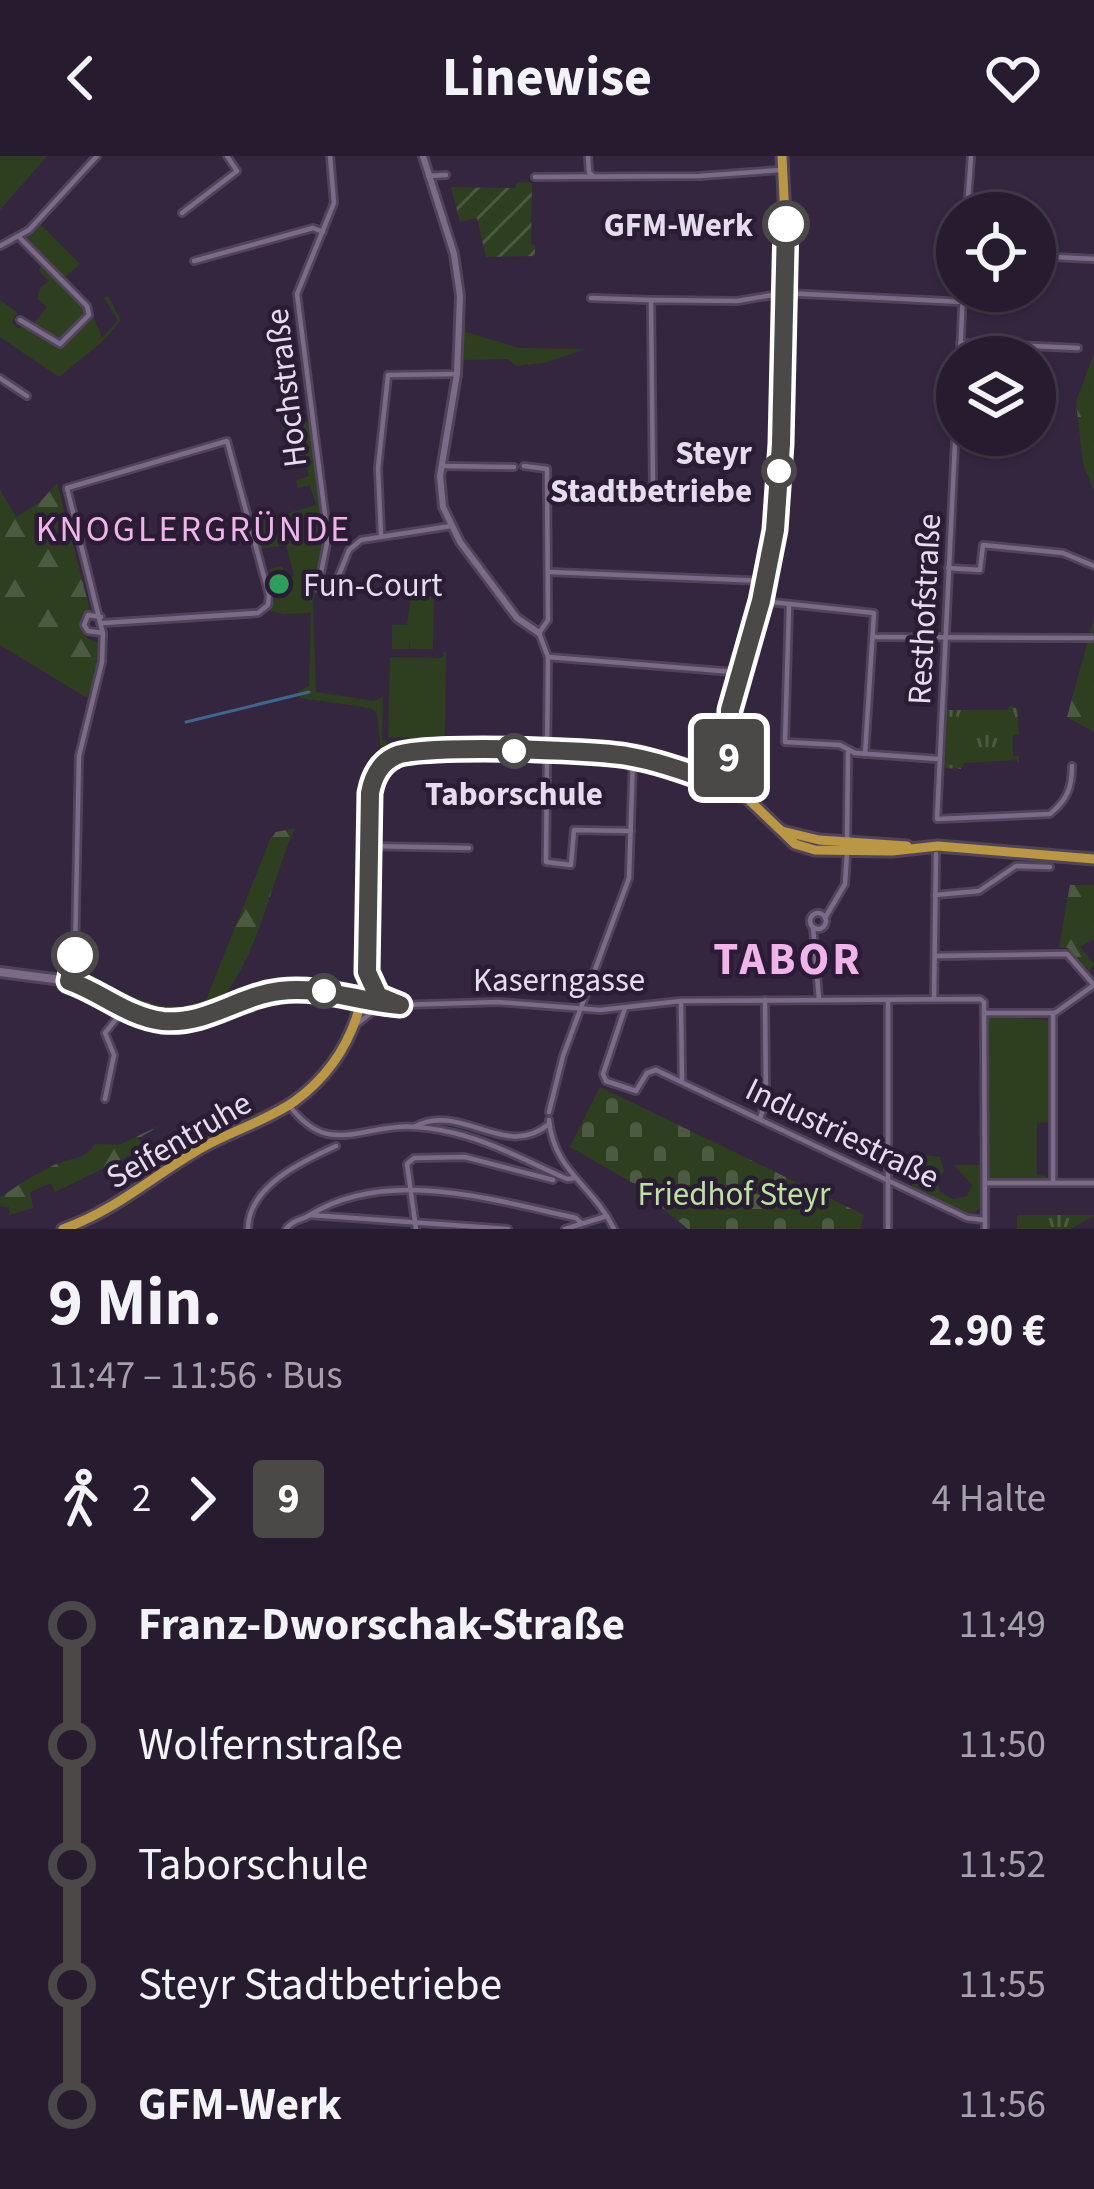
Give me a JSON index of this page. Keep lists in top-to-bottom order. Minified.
{"streets":{"main road":["Seifentruhe"],"street":["Hochstraße","Resthofstraße","Kaserngasse","Industriestraße"]},"crossings":[["Kaserngasse","Seifentruhe"]],"districts":["KNOGLERGRÜNDE","TABOR"],"parks":["Friedhof Steyr"],"places":["GFM-Werk","Steyr Stadtbetriebe","Fun-Court","Taborschule"],"lines":["bus line 9"],"page":{"header":"Linewise","on_map":"9","heading":["9 Min.","11:47 – 11:56 · Bus","2.90 €"],"legs":["2","9","4 Halte"],"list":[{"name":"Franz-Dworschak-Straße","value":"11:49"},{"name":"Wolfernstraße","value":"11:50"},{"name":"Taborschule","value":"11:52"},{"name":"Steyr Stadtbetriebe","value":"11:55"},{"name":"GFM-Werk","value":"11:56"}]}}
